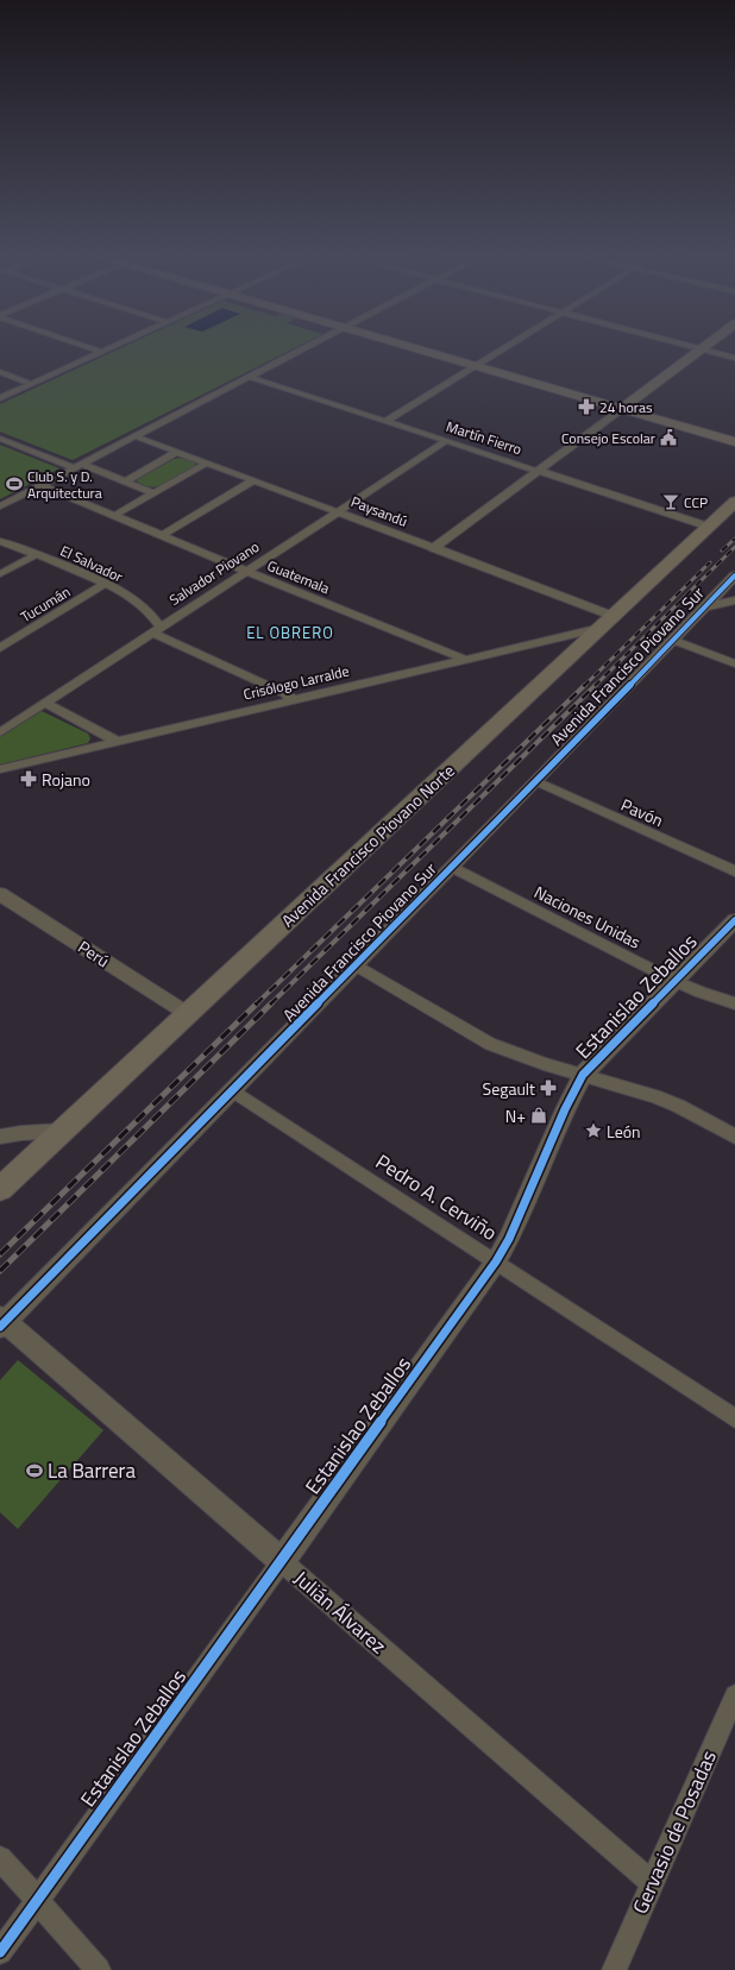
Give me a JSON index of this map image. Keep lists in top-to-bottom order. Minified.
{"streets":{"main road":["Avenida Francisco Piovano Norte"],"street":["Martín Fierro","Paysandú","El Salvador","Salvador Piovano","Guatemala","Tucumán","Avenida Francisco Piovano Sur","Crisólogo Larralde","Pavón","Naciones Unidas","Perú","Estanislao Zeballos","Pedro A. Cerviño","Julián Álvarez","Gervasio de Posadas"]},"crossings":[["Martín Fierro","Salvador Piovano"],["Martín Fierro","Avenida Francisco Piovano Norte"],["Paysandú","Salvador Piovano"],["Paysandú","Crisólogo Larralde"],["Paysandú","Avenida Francisco Piovano Norte"],["El Salvador","Salvador Piovano"],["El Salvador","Tucumán"],["El Salvador","Crisólogo Larralde"],["Salvador Piovano","Guatemala"],["Guatemala","Crisólogo Larralde"],["Avenida Francisco Piovano Sur","Pavón"],["Avenida Francisco Piovano Sur","Naciones Unidas"],["Avenida Francisco Piovano Sur","Pedro A. Cerviño"],["Avenida Francisco Piovano Sur","Julián Álvarez"],["Crisólogo Larralde","Avenida Francisco Piovano Norte"],["Avenida Francisco Piovano Norte","Perú"],["Naciones Unidas","Estanislao Zeballos"],["Estanislao Zeballos","Pedro A. Cerviño"],["Estanislao Zeballos","Julián Álvarez"],["Julián Álvarez","Gervasio de Posadas"]],"districts":["EL OBRERO"],"places":{"pharmacy":["24 horas","Rojano","Segault"],"public building":["Consejo Escolar"],"sports":["Club S. y D. Arquitectura","La Barrera"],"bar":["CCP"],"shop":["N+"],"place":["León"]}}
